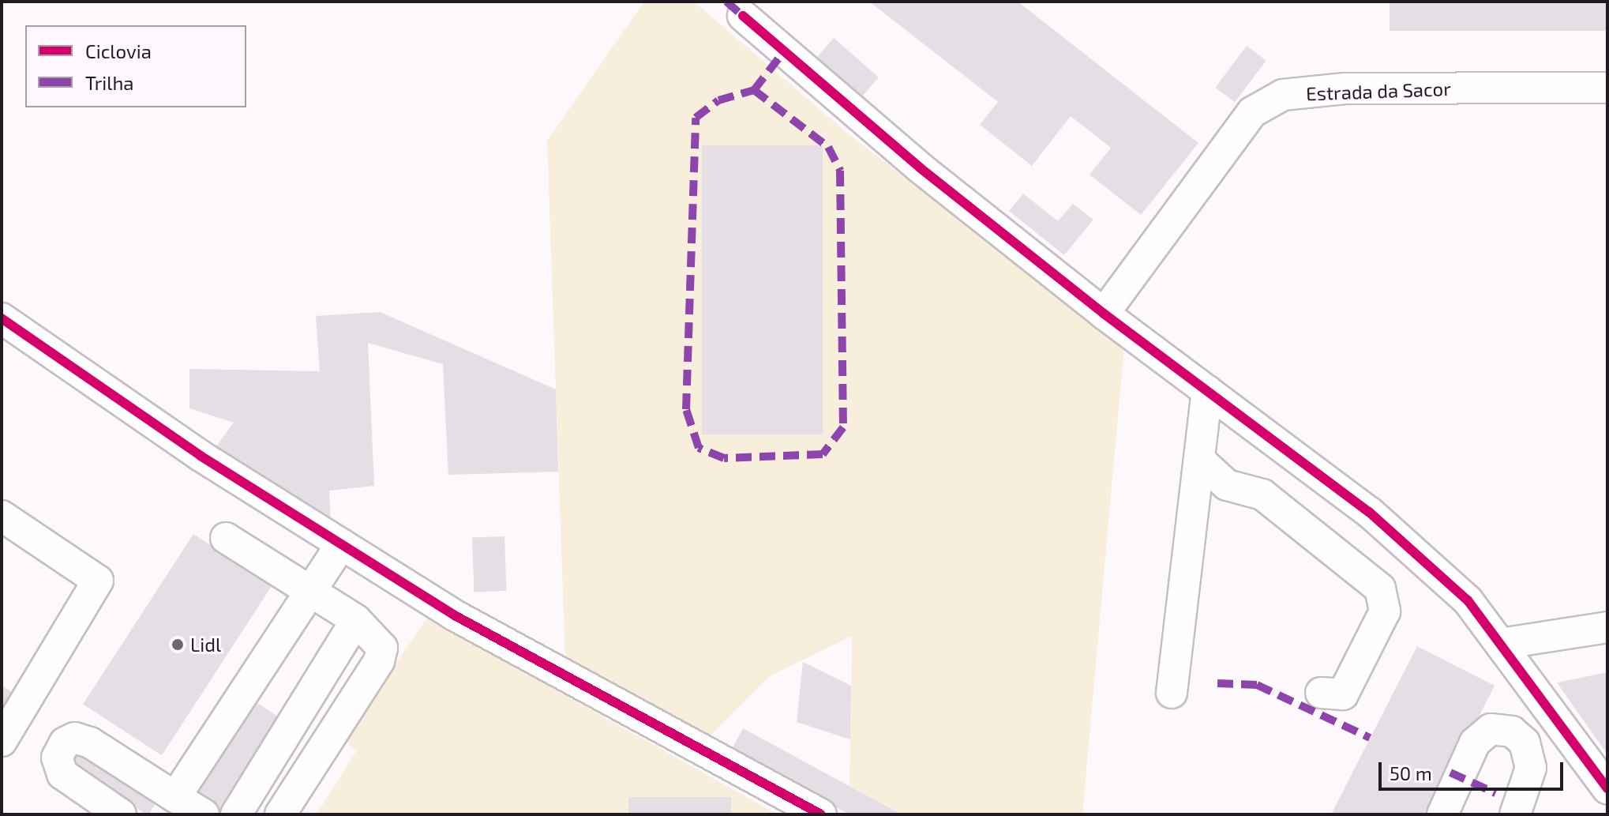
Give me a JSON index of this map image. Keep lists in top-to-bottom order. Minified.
{"streets":{"street":["Estrada da Sacor"]},"places":["Lidl"],"legend":["Ciclovia","Trilha"],"scale_bar":"50 m"}
